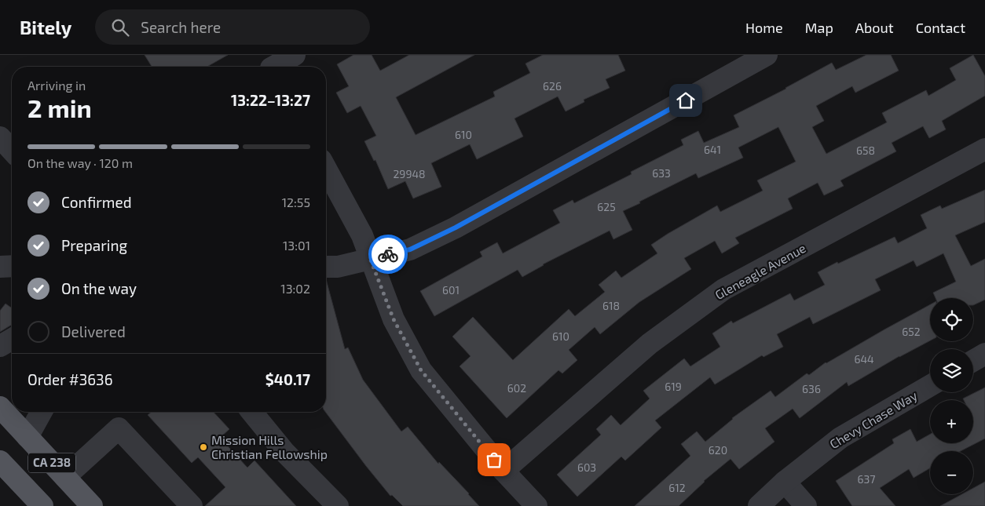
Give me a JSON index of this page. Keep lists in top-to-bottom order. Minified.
{"streets":{"main road":["CA 238"],"street":["Gleneagle Avenue","Chevy Chase Way"]},"places":["Mission Hills Christian Fellowship"],"house_numbers":["626","610","641","658","633","29948","625","601","618","652","610","644","619","602","636","620","603","637","612"],"page":{"header":"Bitely","search":"Search here","nav":["Home","Map","About","Contact"],"heading":["2 min","Arriving in","13:22–13:27"],"panel":["Order #3636","$40.17"],"bar":"On the way · 120 m","list":[["Confirmed","12:55"],["Preparing","13:01"],["On the way","13:02"],"Delivered"],"map_buttons":["+","−"]}}
